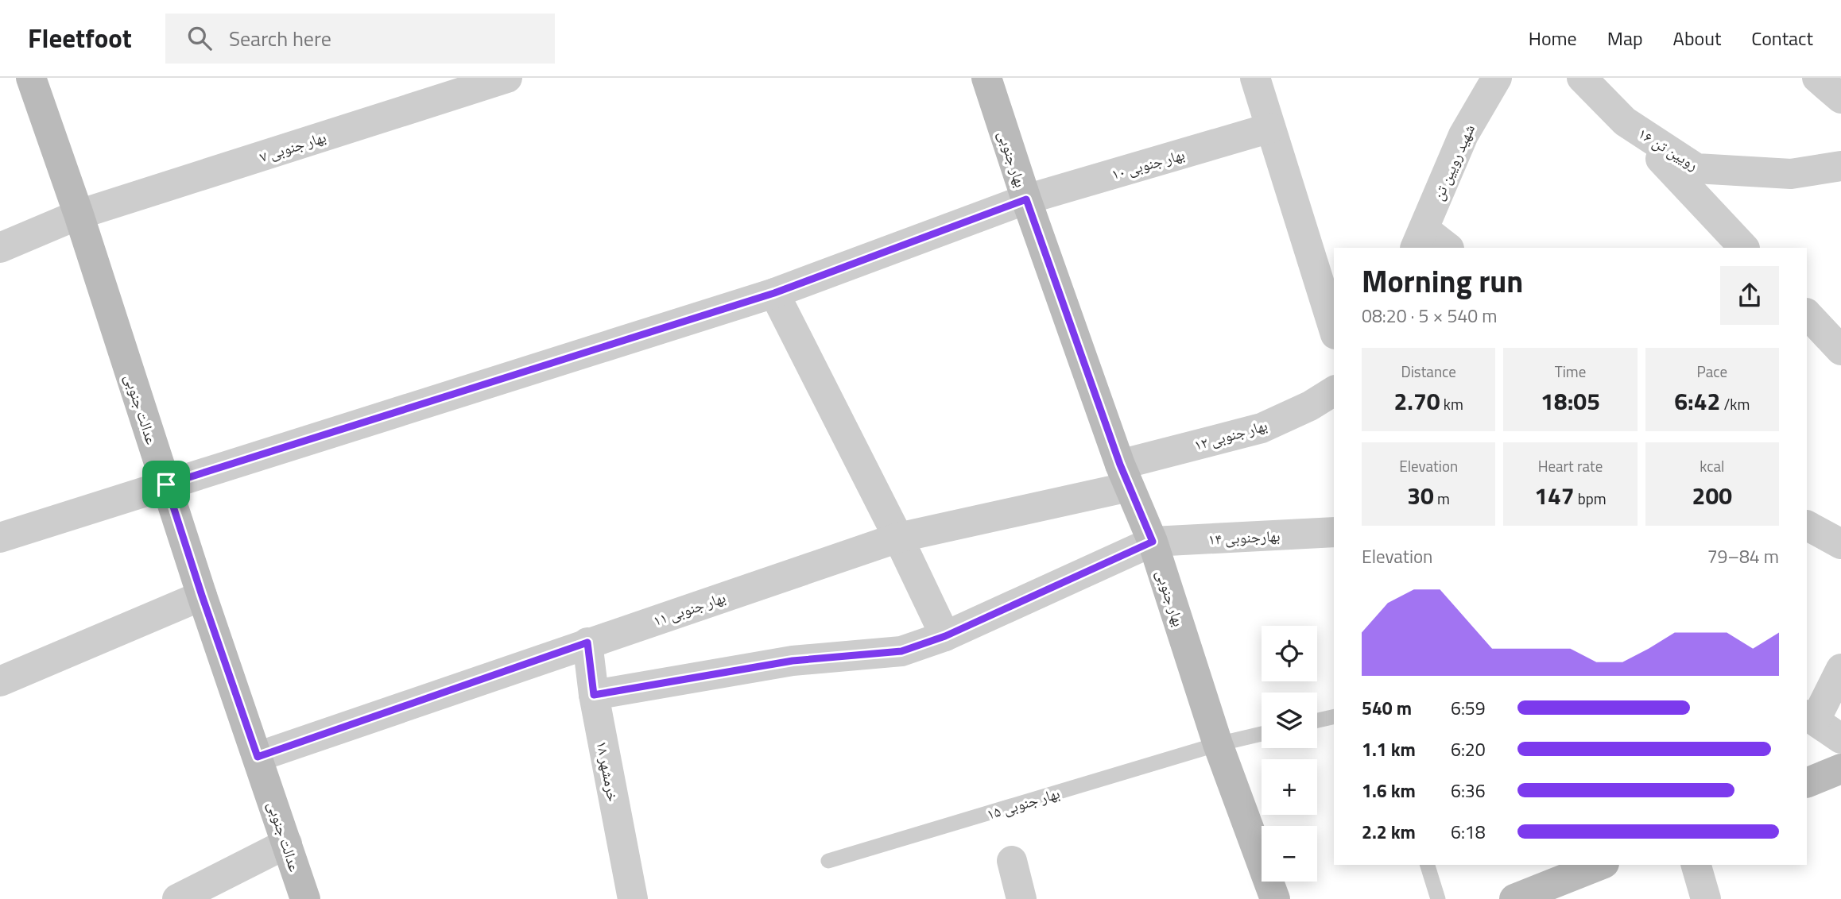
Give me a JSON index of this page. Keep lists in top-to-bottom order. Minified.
{"streets":{"street":["بهار جنوبی ۷","رویین تن ۱۶","بهار جنوبی","شهید رویین تن","بهار جنوبی ۱۰","عدالت جنوبی","بهار جنوبی ۱۲","بهارجنوبی ۱۴","بهار جنوبی ۱۱","خرمشهر ۱۸"],"lane":["بهار جنوبی ۱۵"]},"crossings":[["بهار جنوبی ۷","عدالت جنوبی"],["بهار جنوبی","بهار جنوبی ۱۰"],["بهار جنوبی","بهار جنوبی ۱۲"],["بهار جنوبی","بهارجنوبی ۱۴"],["بهار جنوبی","بهار جنوبی ۱۱"],["بهار جنوبی","بهار جنوبی ۱۵"],["بهار جنوبی ۱۰","عدالت جنوبی"],["عدالت جنوبی","بهار جنوبی ۱۱"],["بهار جنوبی ۱۲","بهار جنوبی ۱۱"],["بهار جنوبی ۱۱","خرمشهر ۱۸"]],"page":{"header":"Fleetfoot","search":"Search here","nav":["Home","Map","About","Contact"],"heading":["Morning run","08:20 · 5 × 540 m"],"stats":[["Distance","2.70 km"],["Time","18:05"],["Pace","6:42 /km"],["Elevation","30 m"],["Heart rate","147 bpm"],["kcal","200"]],"chart":["Elevation","79–84 m"],"map_buttons":["+","−"],"list":[{"name":"540 m","note":"6:59"},{"name":"1.1 km","note":"6:20"},{"name":"1.6 km","note":"6:36"},{"name":"2.2 km","note":"6:18"}]}}
